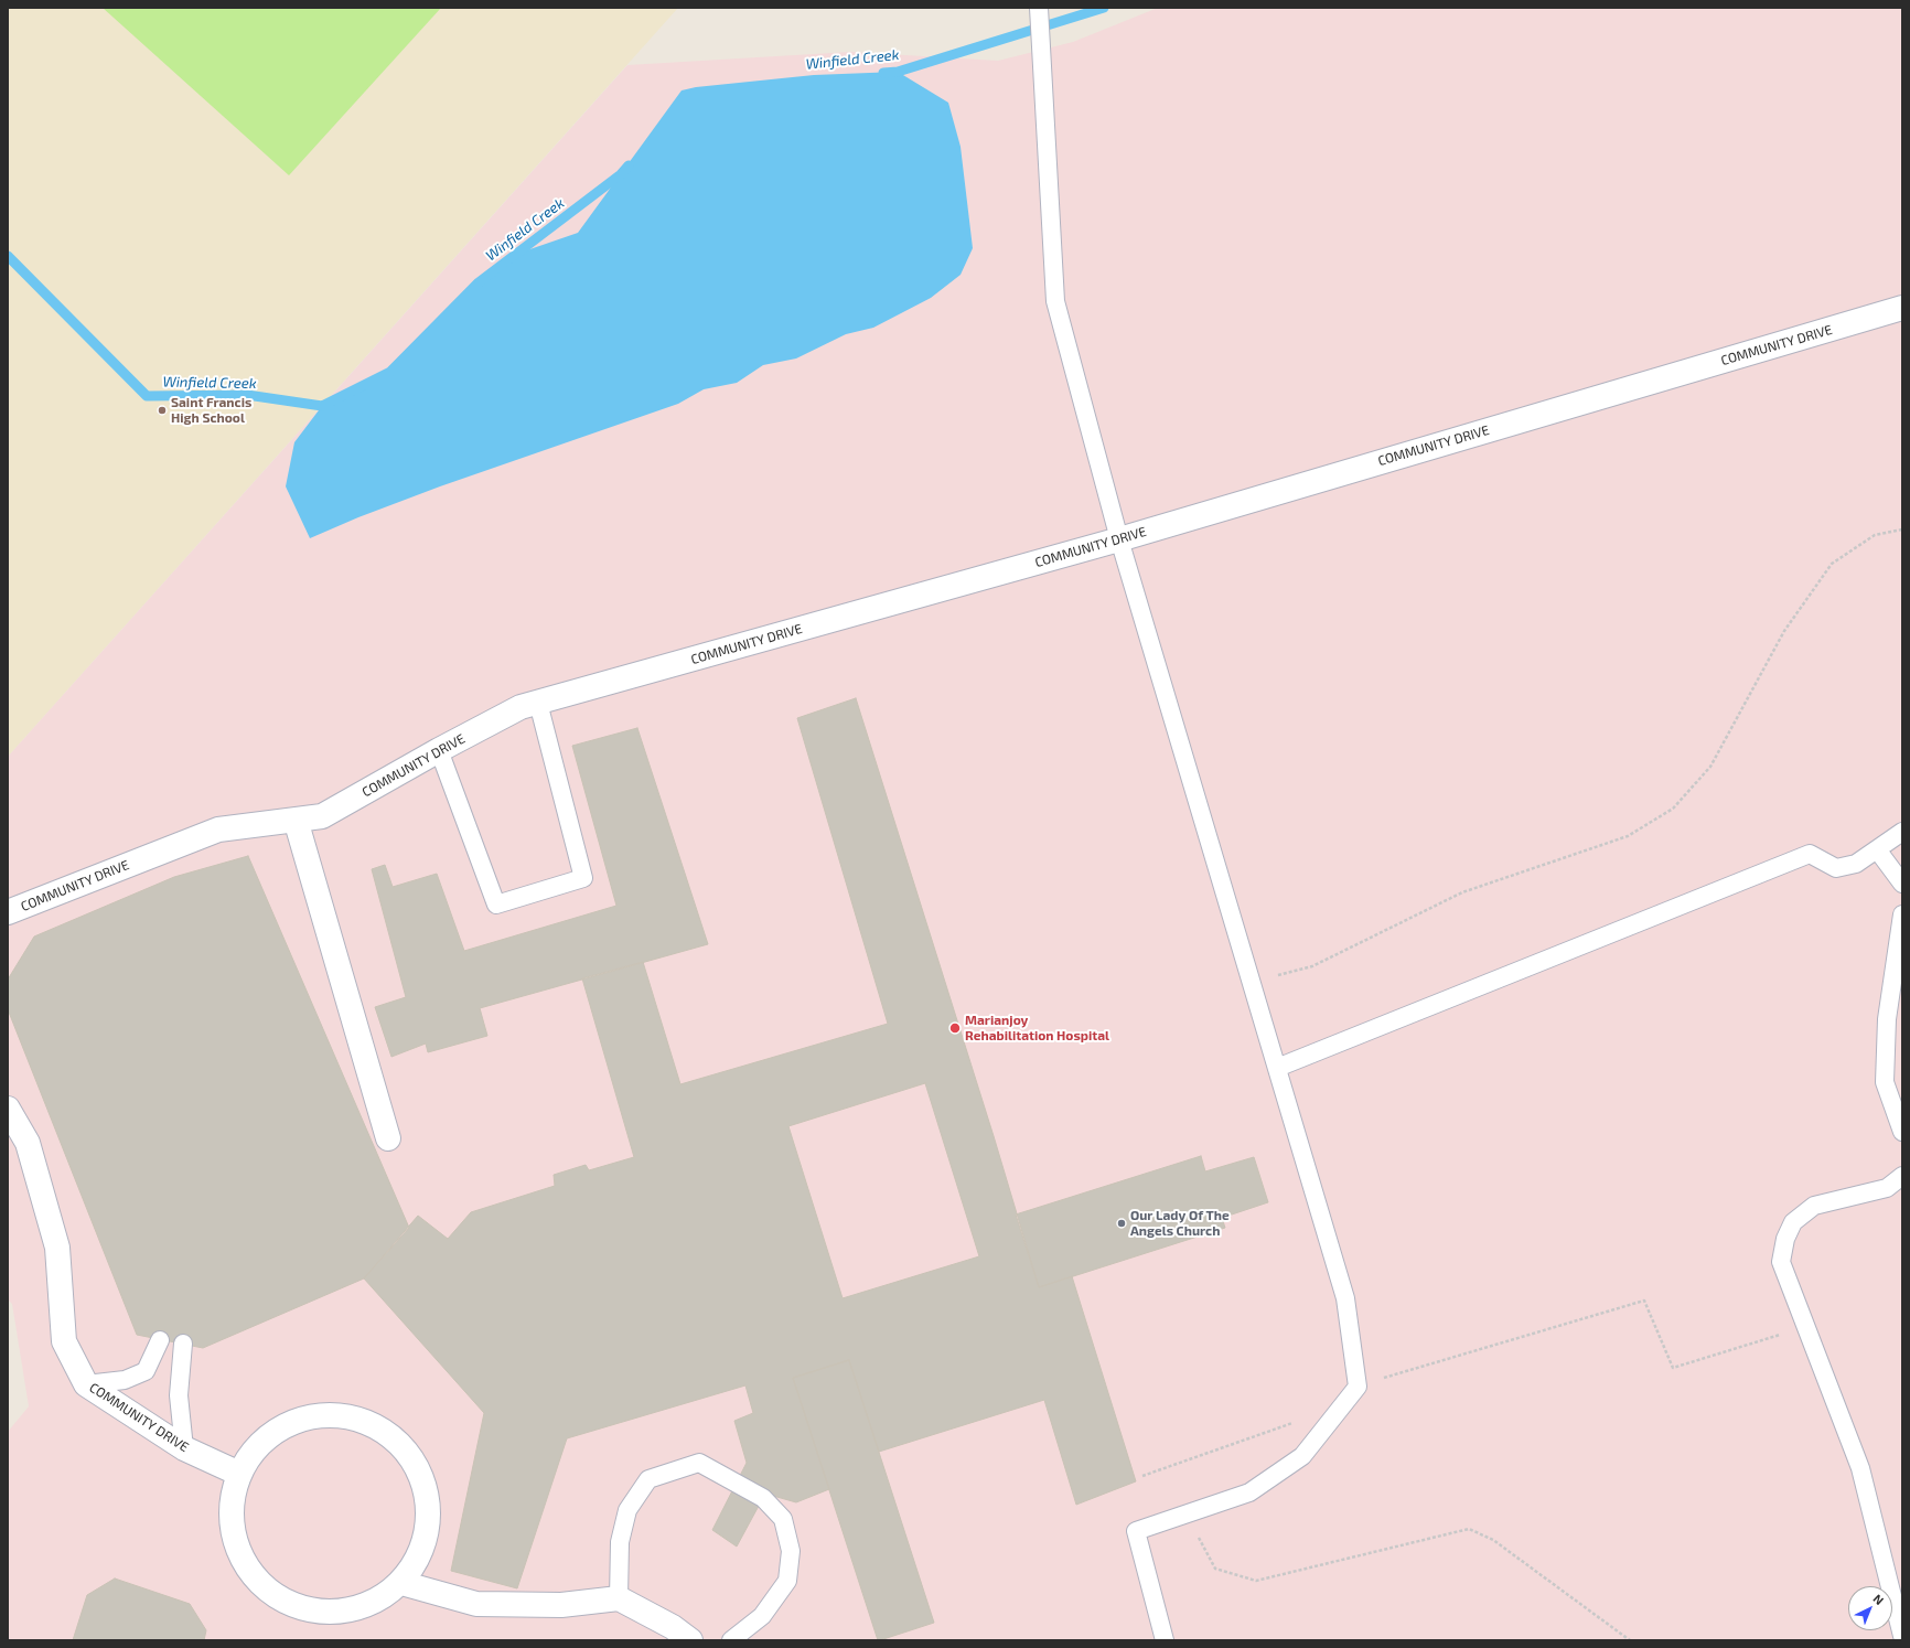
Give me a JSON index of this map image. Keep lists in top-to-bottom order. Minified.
{"streets":{"street":["COMMUNITY DRIVE"]},"water":["Winfield Creek"],"places":["Saint Francis High School","Marianjoy Rehabilitation Hospital","Our Lady Of The Angels Church"],"north":"top right"}
